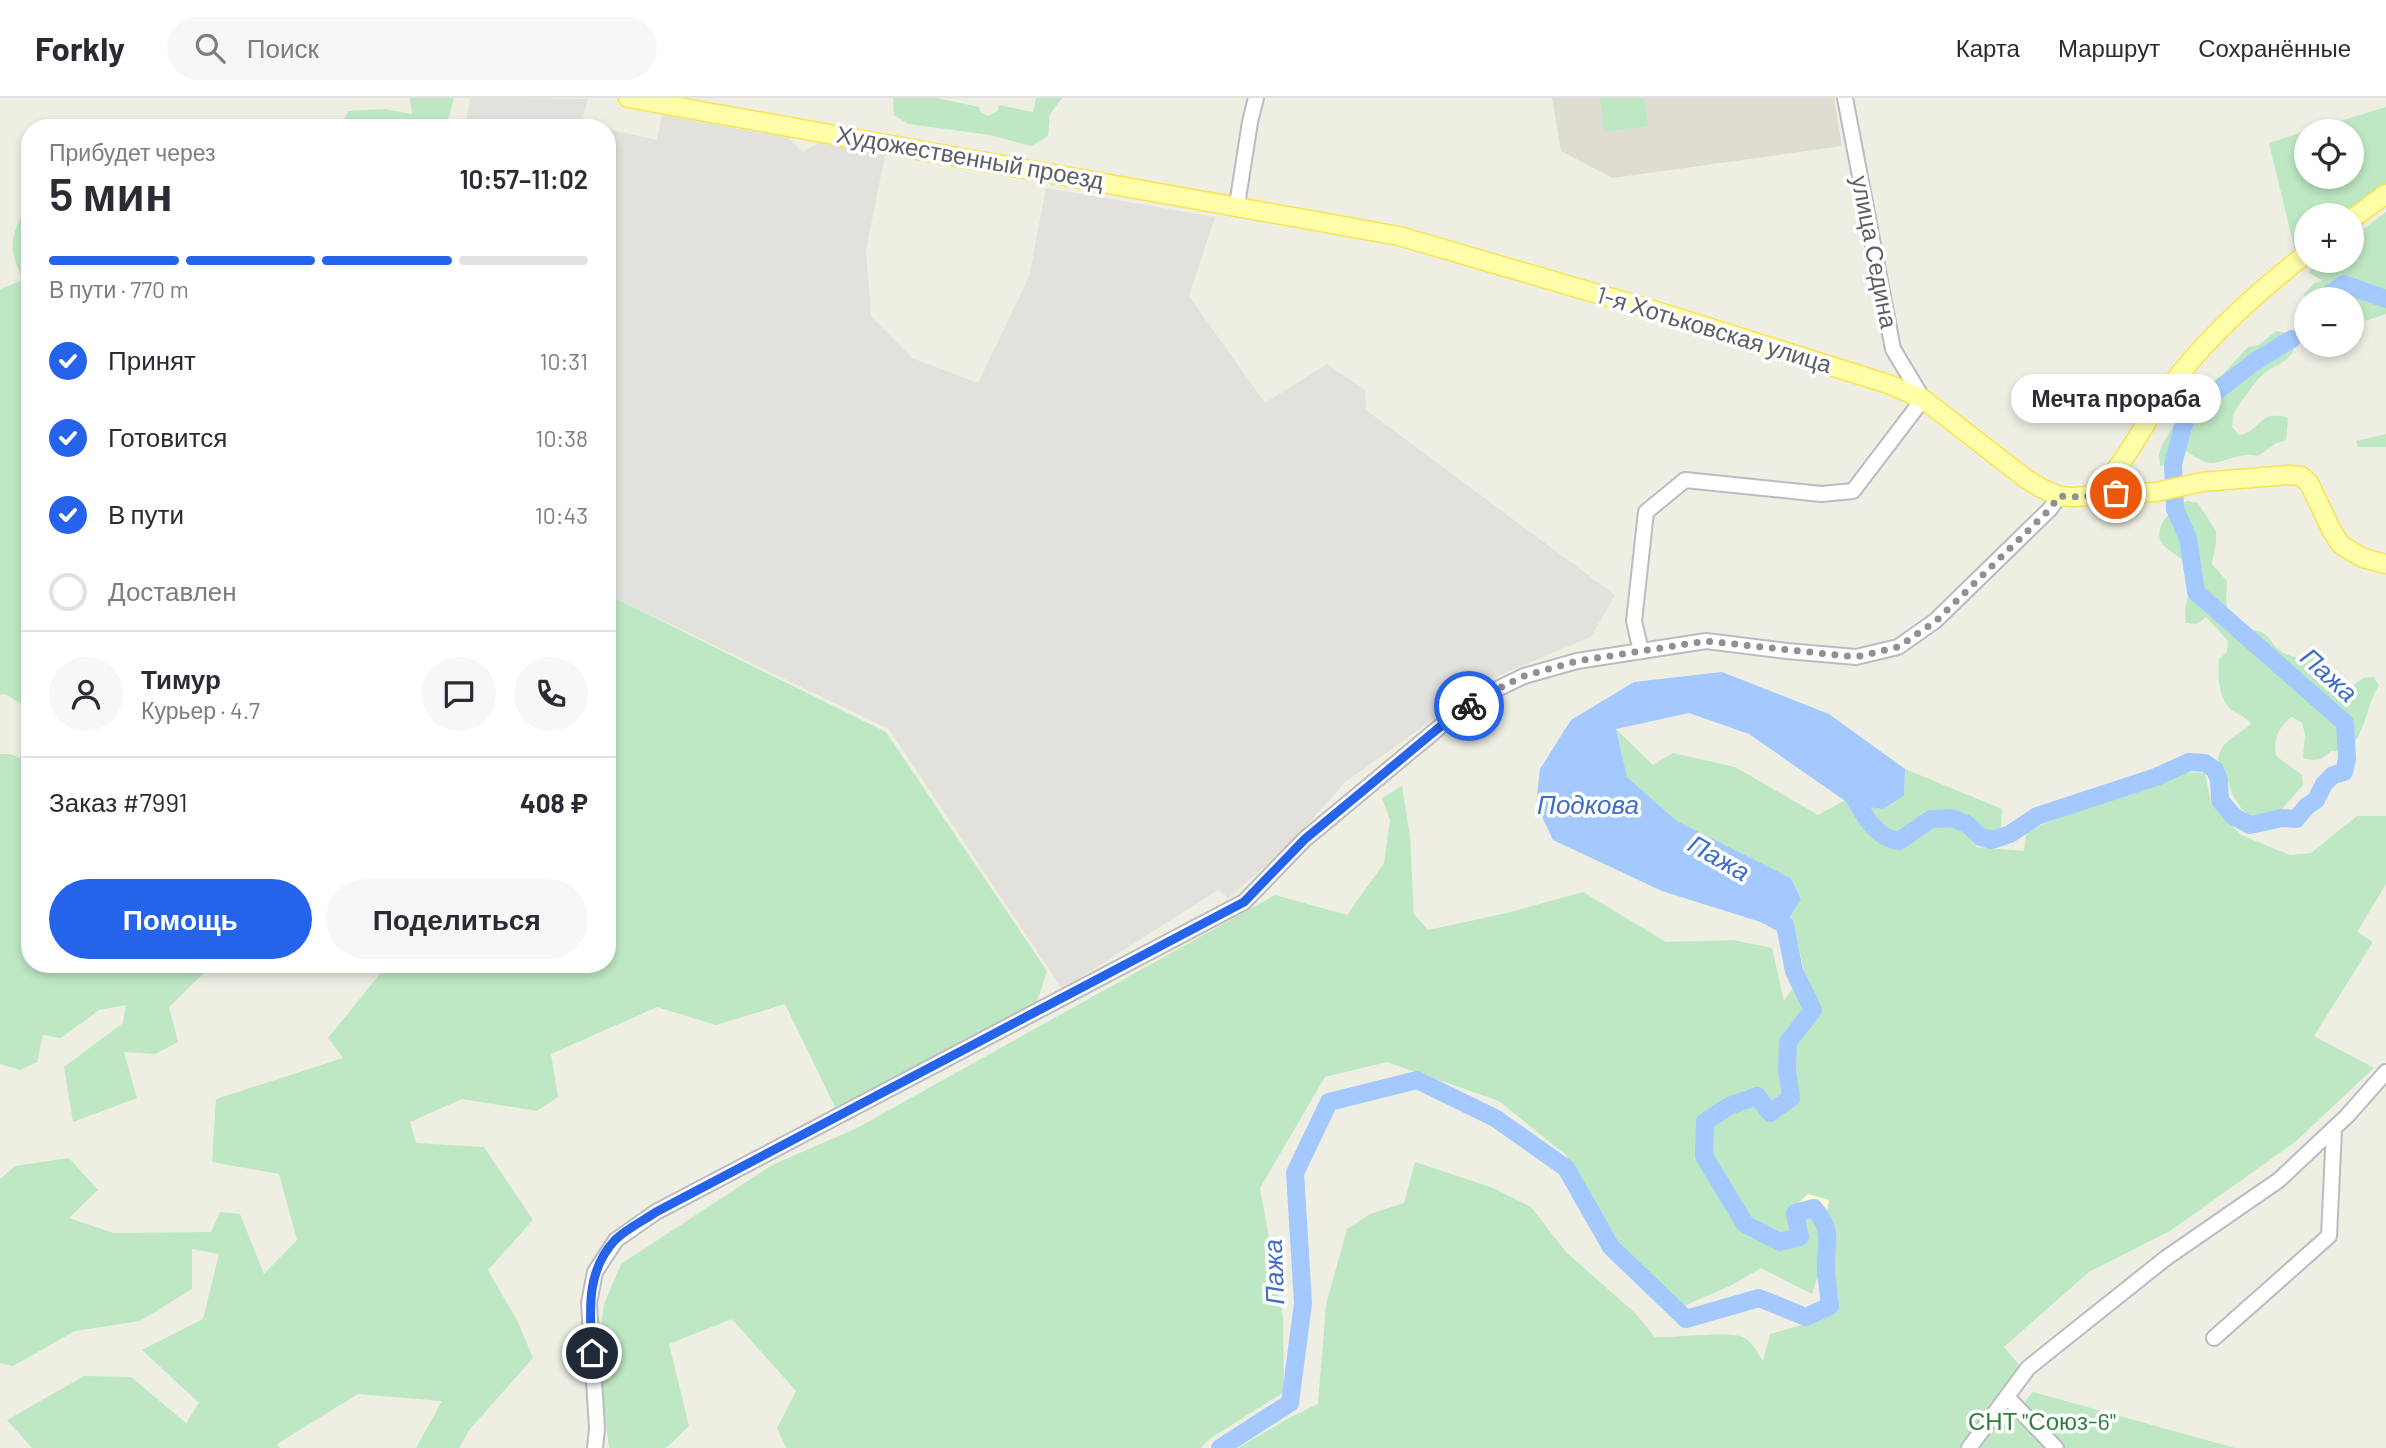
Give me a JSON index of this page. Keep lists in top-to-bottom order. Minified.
{"streets":{"main road":["Художественный проезд","1-я Хотьковская улица"],"street":["улица Седина"]},"crossings":[["Художественный проезд","1-я Хотьковская улица"],["улица Седина","1-я Хотьковская улица"]],"water":["Пажа","Подкова"],"parks":["СНТ \"Союз-6\""],"places":["Мечта прораба"],"page":{"header":"Forkly","search":"Поиск","nav":["Карта","Маршрут","Сохранённые"],"map_buttons":["+","−"],"heading":["5 мин","Прибудет через","10:57–11:02"],"panel":["Тимур","Курьер · 4.7","Заказ #7991","408 ₽"],"bar":"В пути · 770 m","list":[["Принят","10:31"],["Готовится","10:38"],["В пути","10:43"],"Доставлен"],"bubble":"Мечта прораба","buttons":["Помощь","Поделиться"]}}
